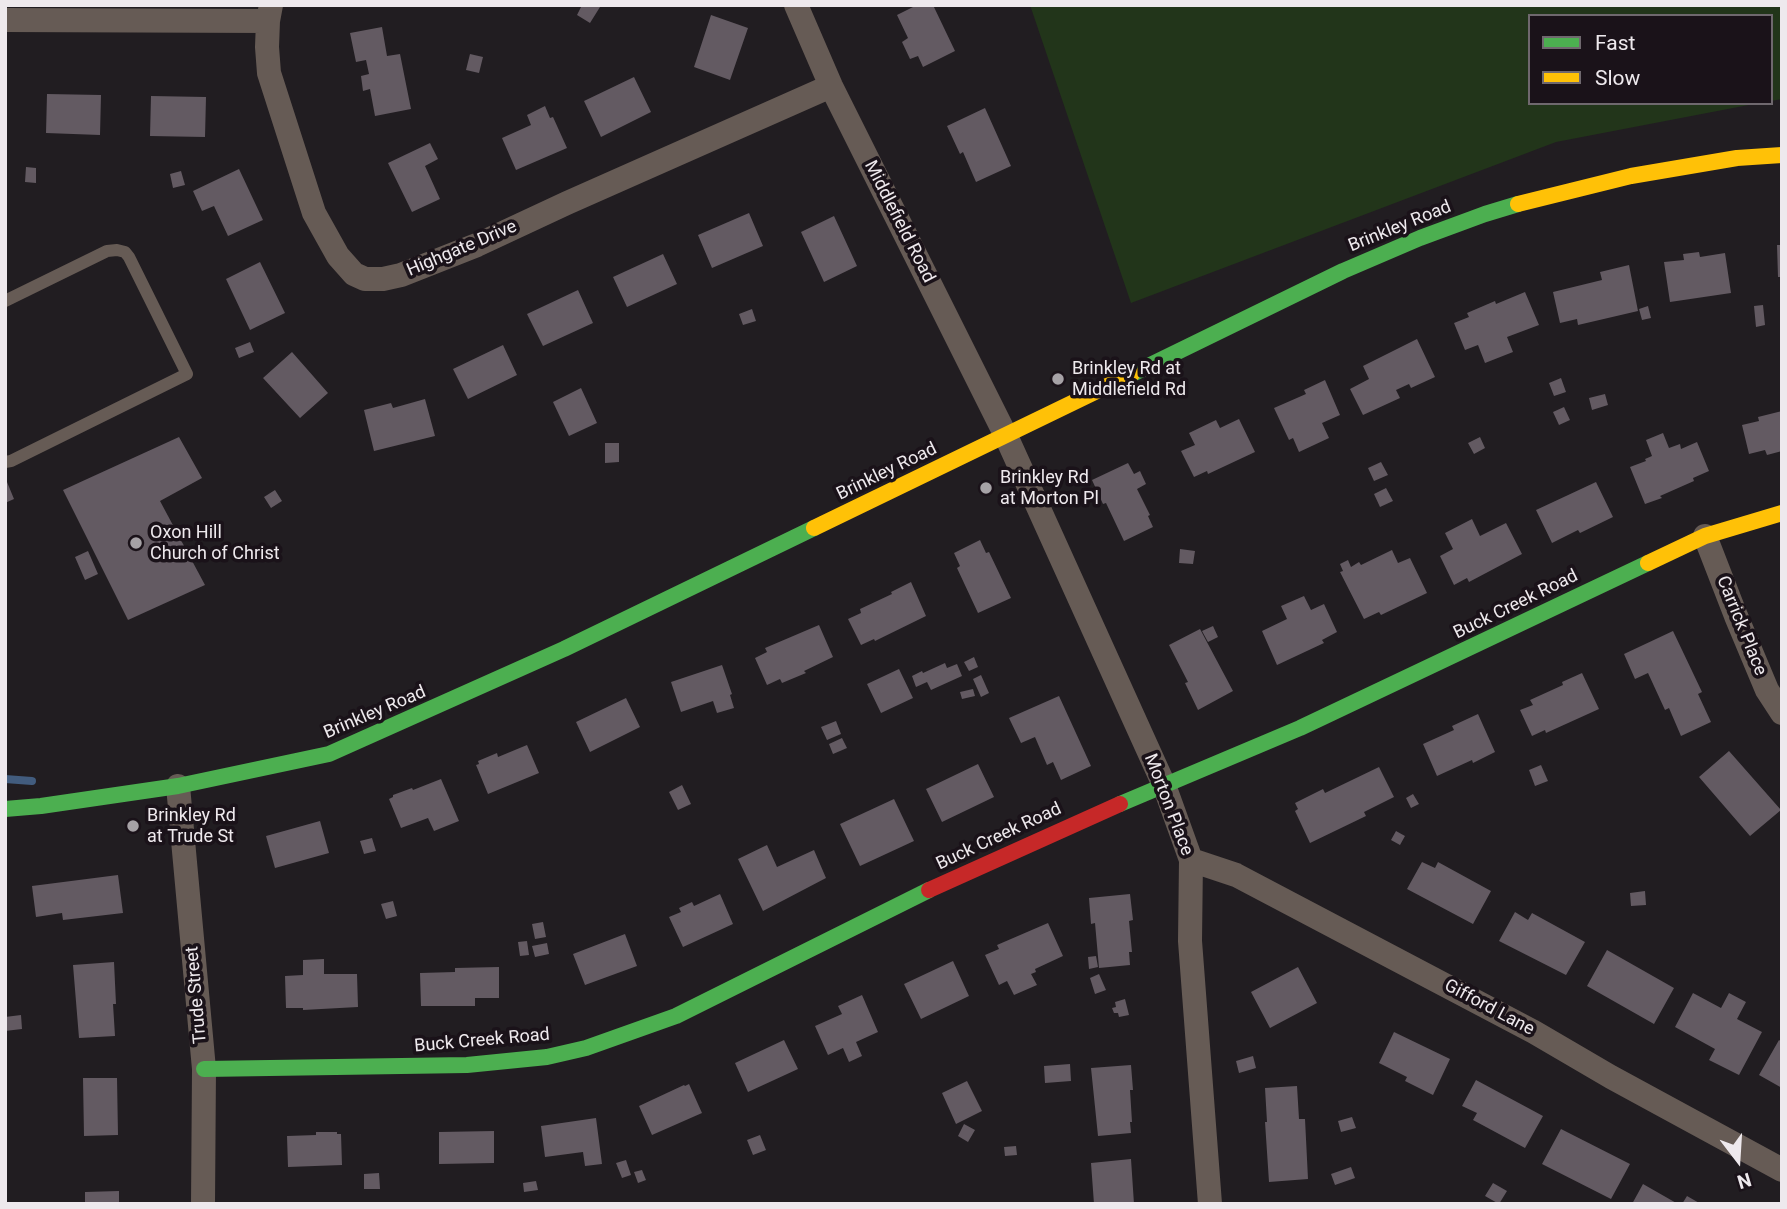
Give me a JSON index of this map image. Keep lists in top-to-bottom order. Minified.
{"streets":{"main road":["Brinkley Road","Buck Creek Road"],"street":["Middlefield Road","Highgate Drive","Carrick Place","Morton Place","Trude Street","Gifford Lane"]},"crossings":[["Middlefield Road","Brinkley Road"],["Middlefield Road","Highgate Drive"],["Middlefield Road","Morton Place"],["Brinkley Road","Morton Place"],["Brinkley Road","Trude Street"],["Buck Creek Road","Carrick Place"],["Buck Creek Road","Morton Place"],["Buck Creek Road","Trude Street"],["Morton Place","Gifford Lane"]],"places":["Brinkley Rd at Middlefield Rd","Brinkley Rd at Morton Pl","Oxon Hill Church of Christ","Brinkley Rd at Trude St"],"legend":["Fast","Slow"],"north":"bottom"}
